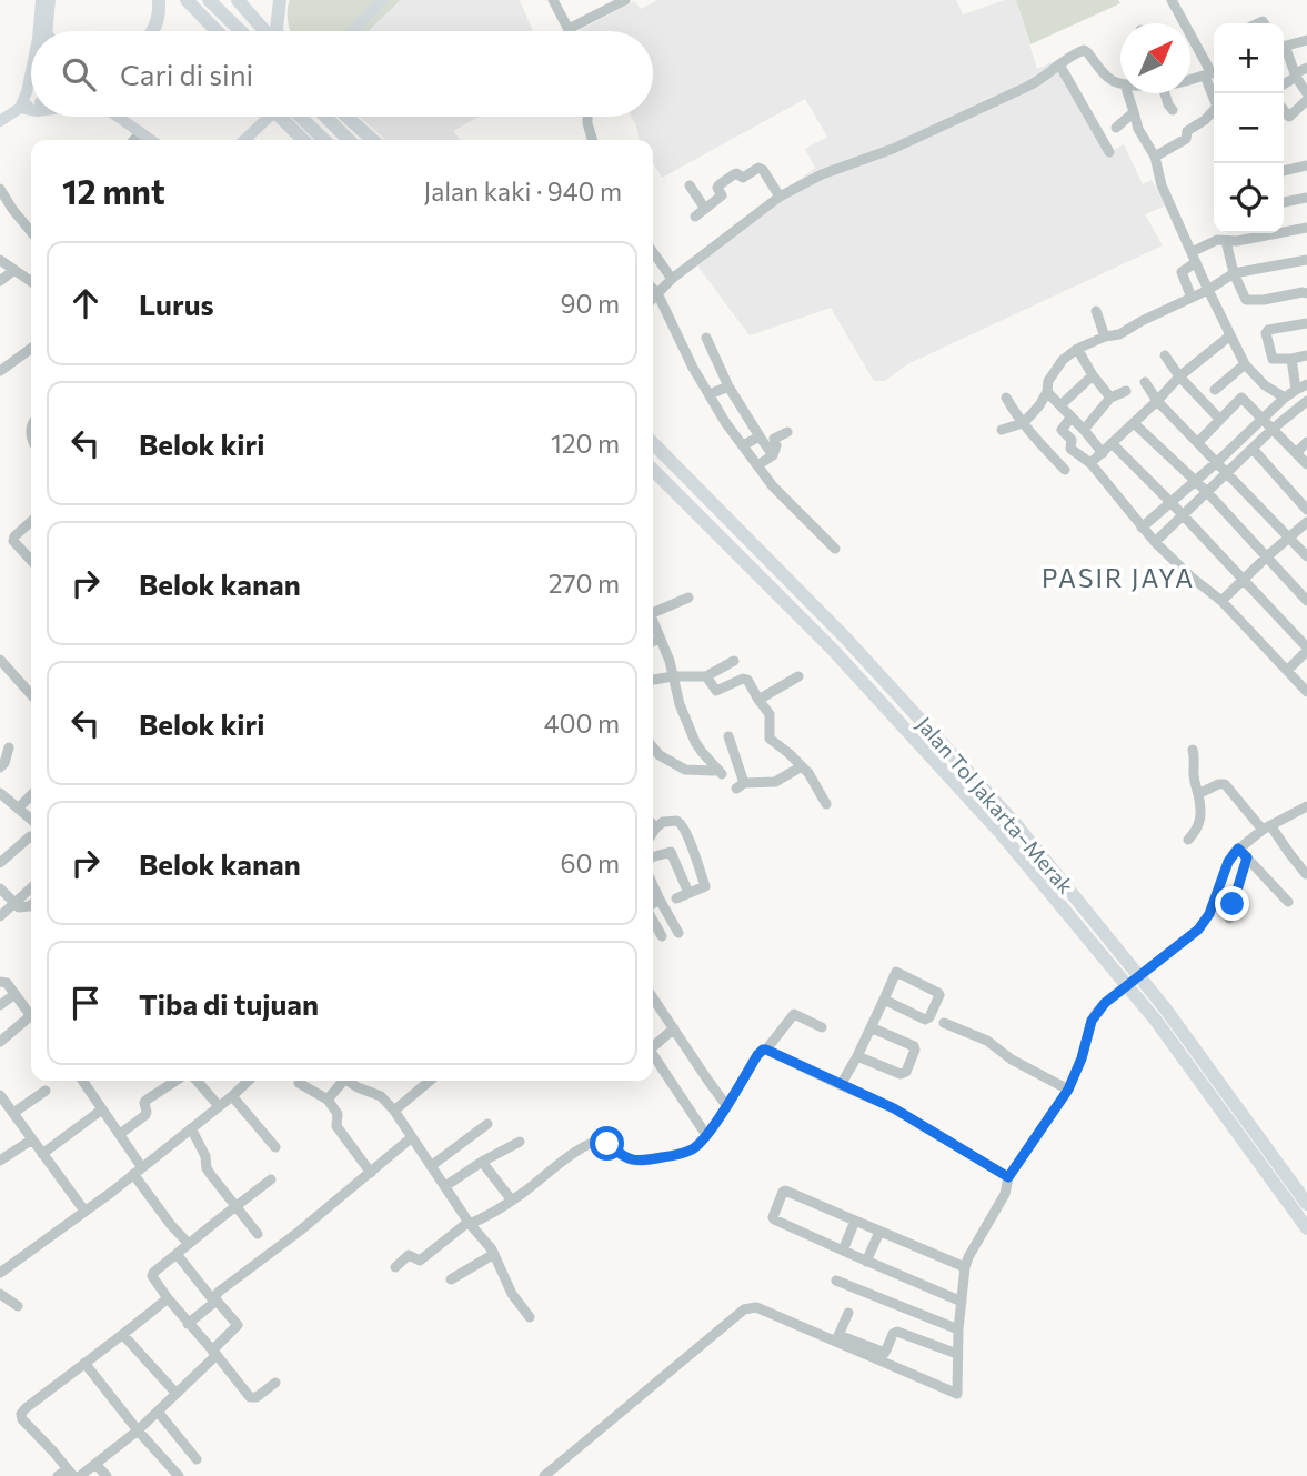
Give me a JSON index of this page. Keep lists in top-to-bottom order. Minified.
{"streets":{"highway":["Jalan Tol Jakarta–Merak"]},"districts":["PASIR JAYA"],"north":"top right","page":{"map_buttons":["+","−"],"search":"Cari di sini","heading":["12 mnt","Jalan kaki · 940 m"],"list":[["Lurus","90 m"],["Belok kiri","120 m"],["Belok kanan","270 m"],["Belok kiri","400 m"],["Belok kanan","60 m"],"Tiba di tujuan"]}}
